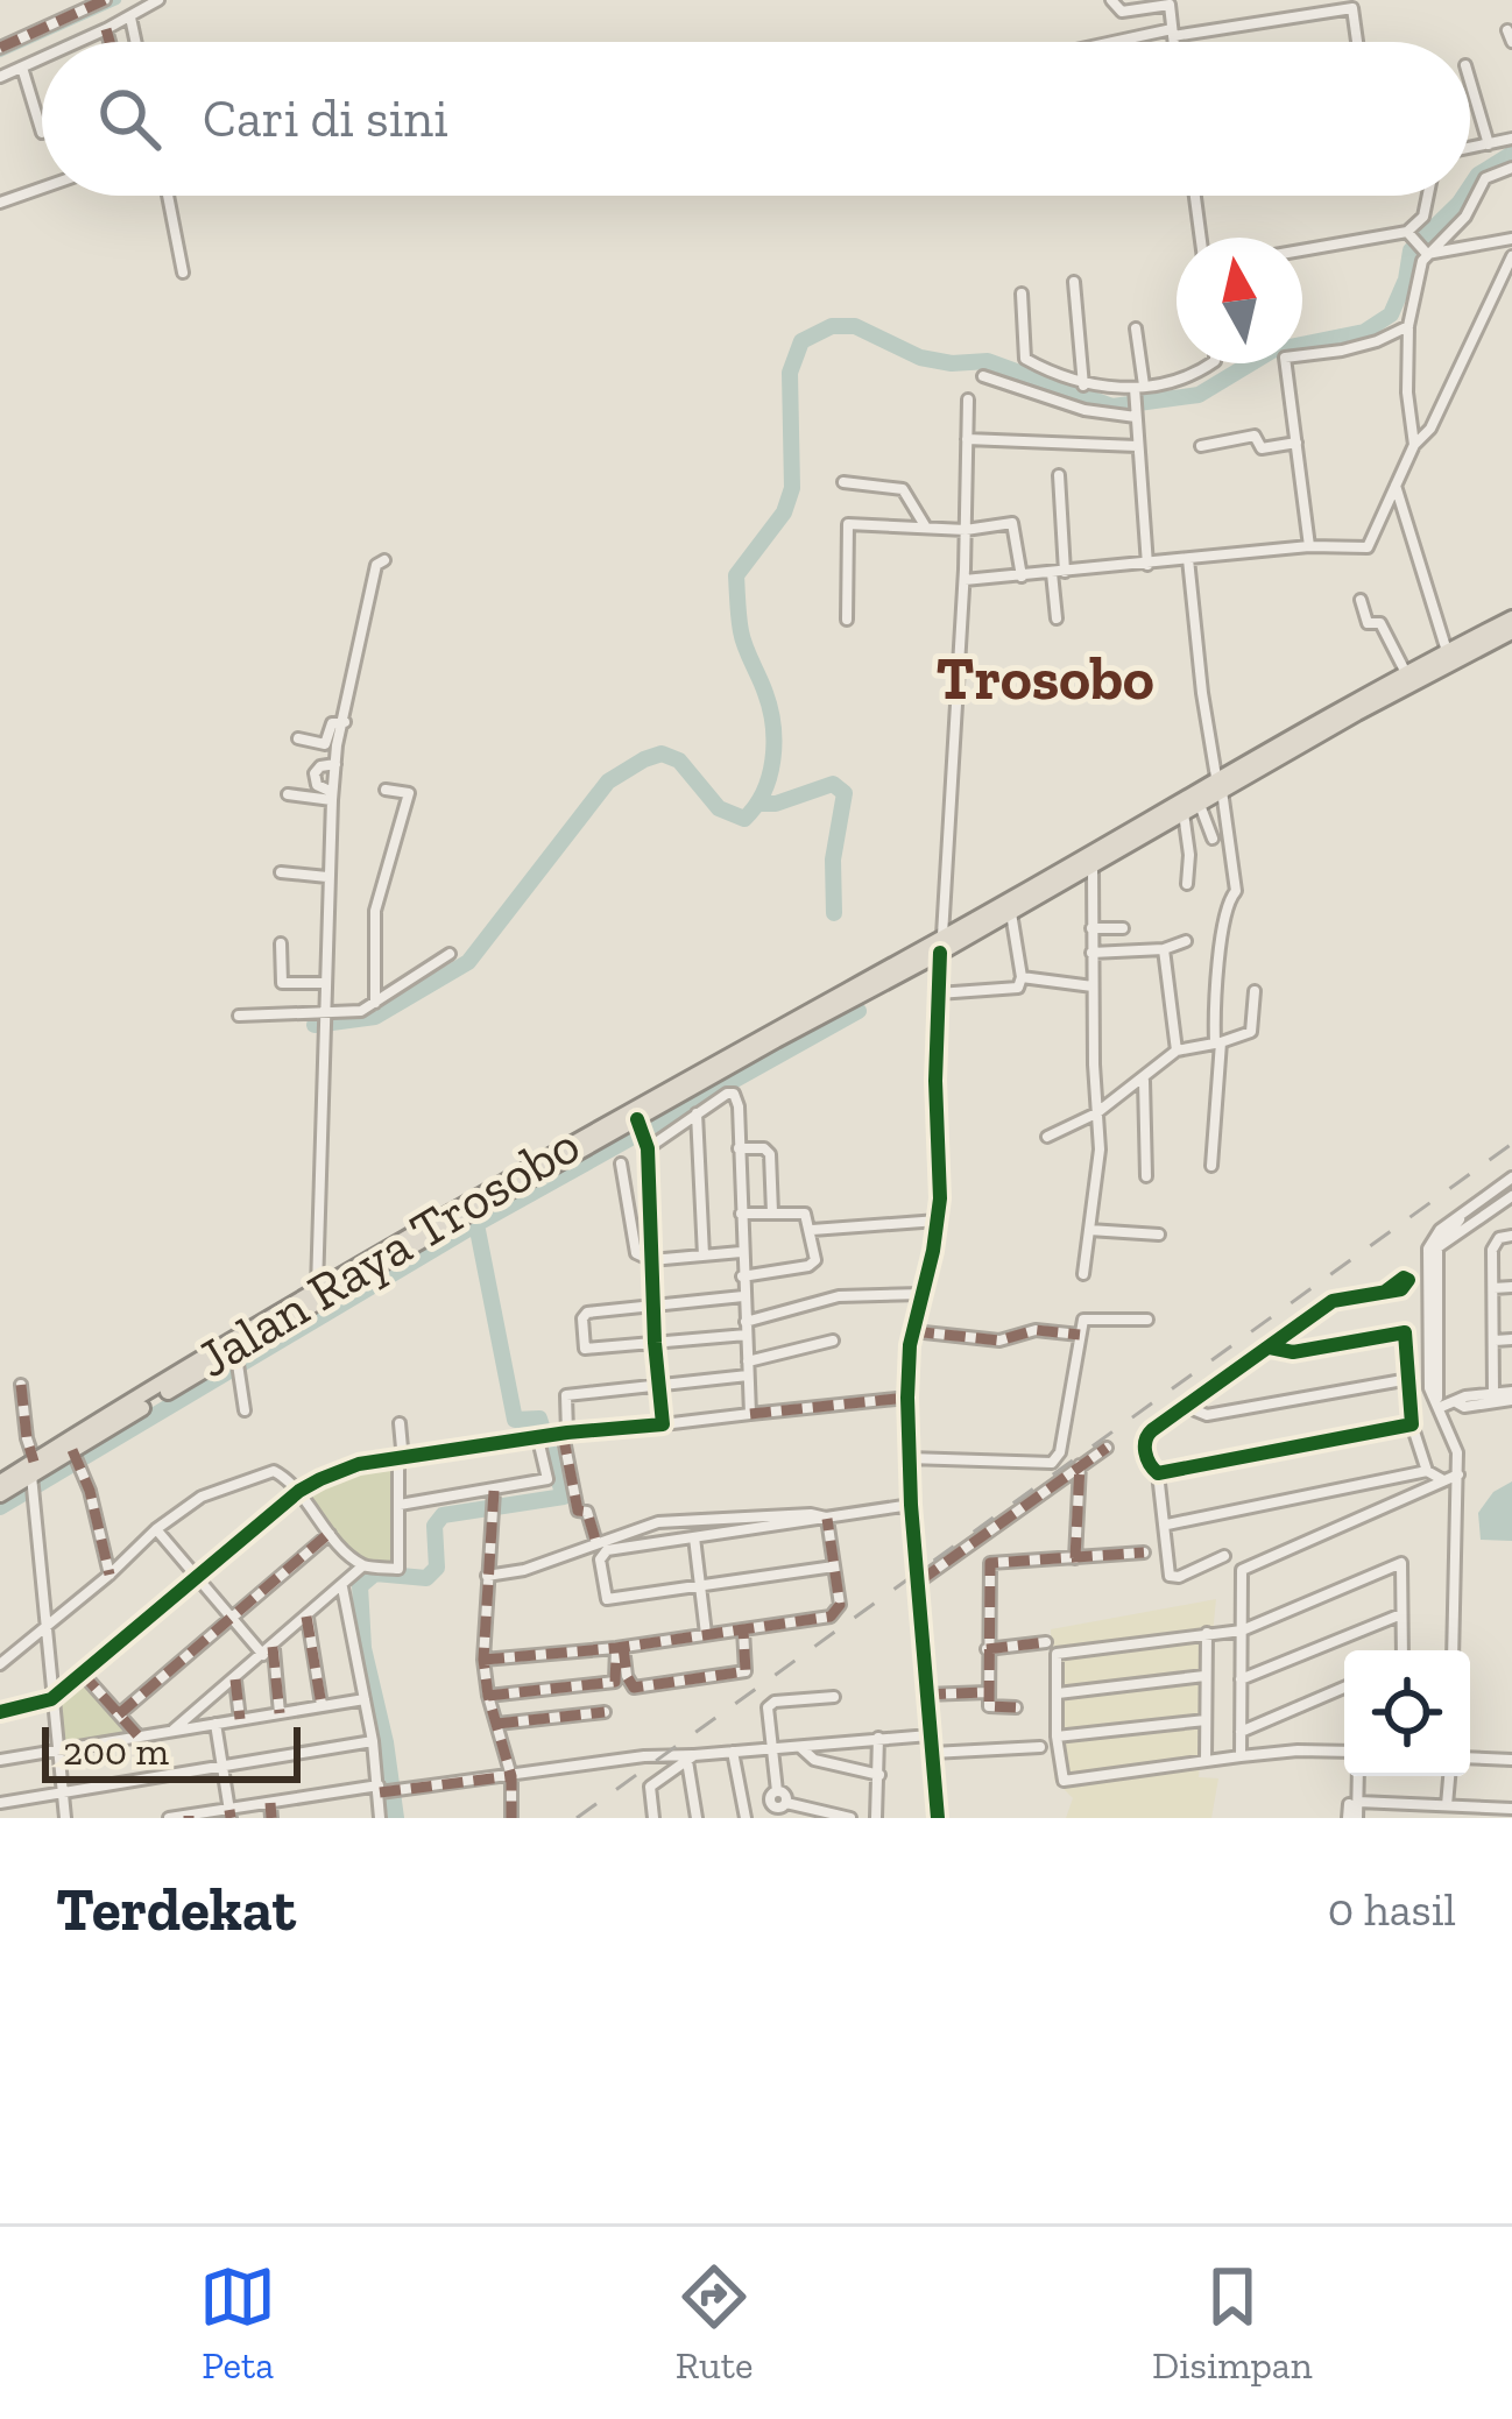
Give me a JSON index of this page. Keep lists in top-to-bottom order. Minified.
{"streets":{"highway":["Jalan Raya Trosobo"]},"districts":["Trosobo"],"scale_bar":"200 m","north":"top","page":{"search":"Cari di sini","scale":"200 m","heading":["Terdekat","0 hasil"],"nav":["Peta","Rute","Disimpan"]}}
